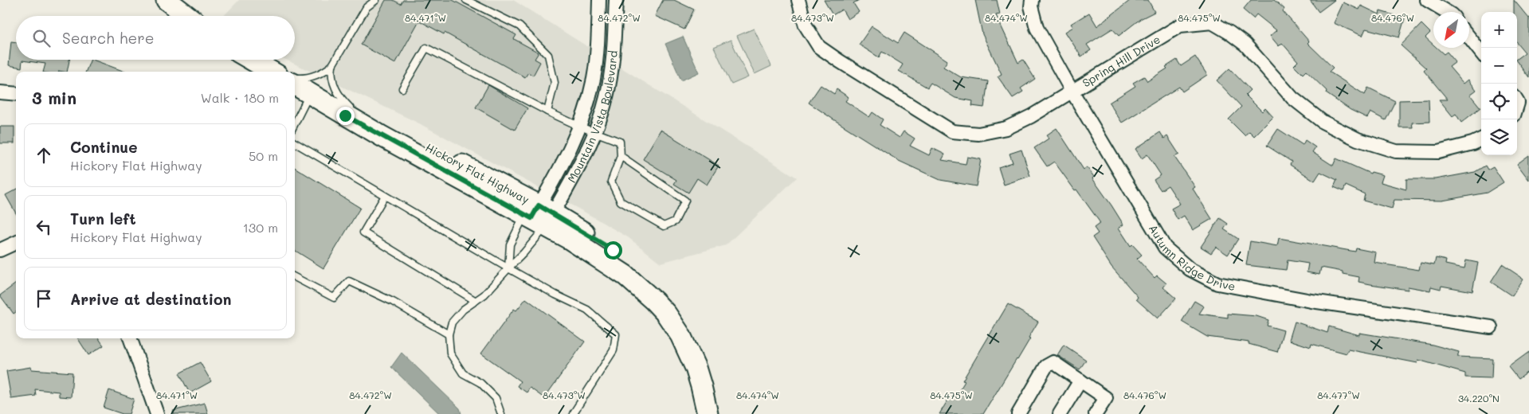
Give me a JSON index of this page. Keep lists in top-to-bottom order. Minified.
{"streets":{"main road":["Hickory Flat Highway"],"street":["Spring Hill Drive","Mountain Vista Boulevard","Autumn Ridge Drive"]},"crossings":[["Spring Hill Drive","Autumn Ridge Drive"],["Mountain Vista Boulevard","Hickory Flat Highway"]],"north":"bottom left","page":{"map_buttons":["+","−"],"search":"Search here","heading":["3 min","Walk · 180 m"],"list":[["Continue","Hickory Flat Highway","50 m"],["Turn left","Hickory Flat Highway","130 m"],"Arrive at destination"]},"coordinates":["84.471°W","84.472°W","84.473°W","84.474°W","84.475°W","84.476°W","84.477°W","34.220°N"]}
